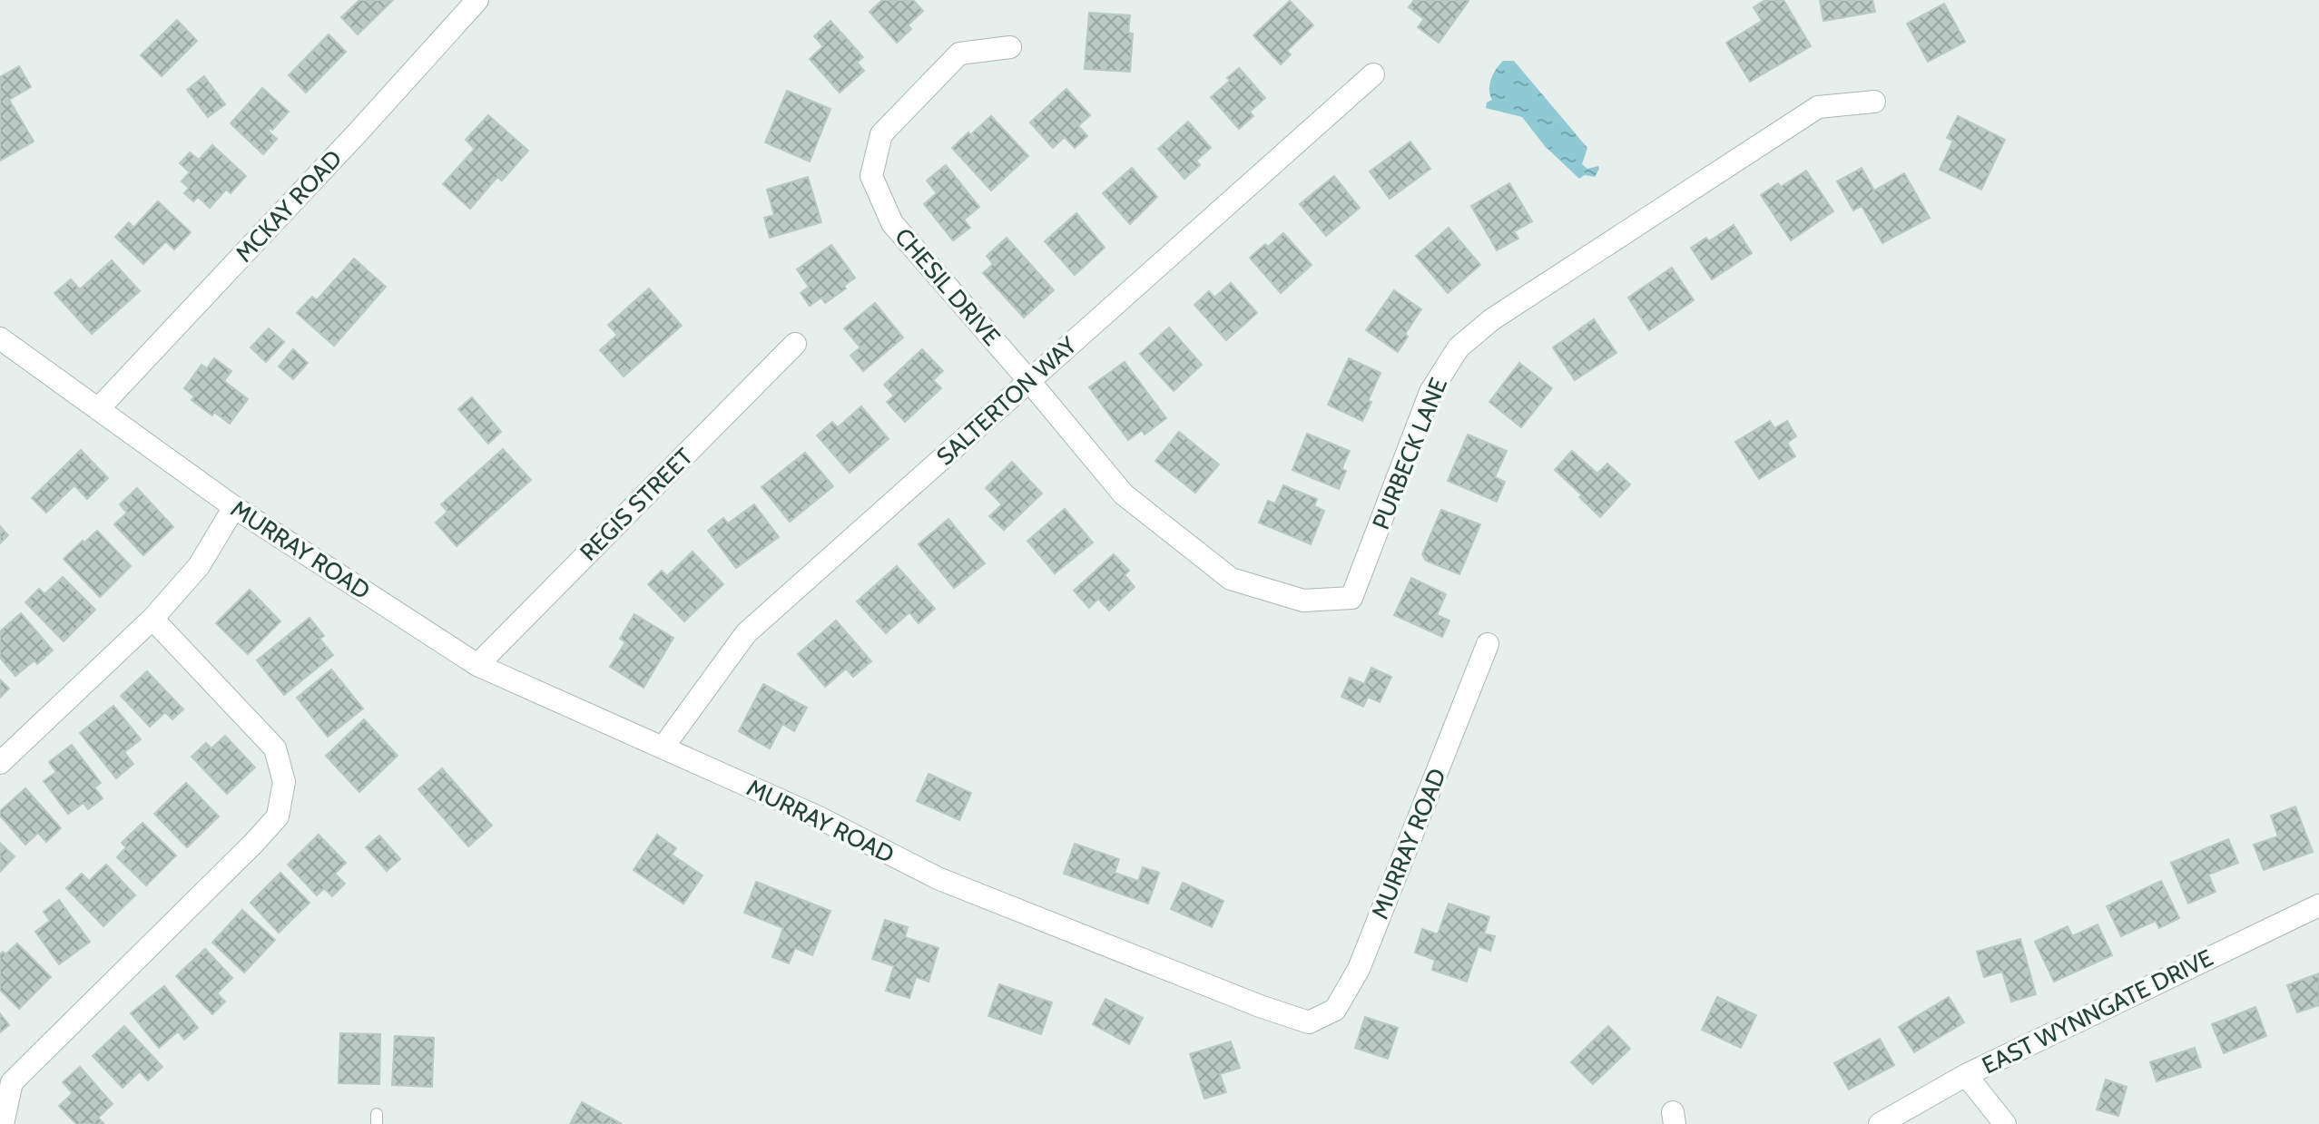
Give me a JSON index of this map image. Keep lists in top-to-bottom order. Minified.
{"streets":{"street":["MCKAY ROAD","CHESIL DRIVE","SALTERTON WAY","PURBECK LANE","REGIS STREET","MURRAY ROAD","EAST WYNNGATE DRIVE"]},"crossings":[["MCKAY ROAD","MURRAY ROAD"],["CHESIL DRIVE","SALTERTON WAY"],["CHESIL DRIVE","PURBECK LANE"],["SALTERTON WAY","PURBECK LANE"],["SALTERTON WAY","MURRAY ROAD"],["REGIS STREET","MURRAY ROAD"]]}
